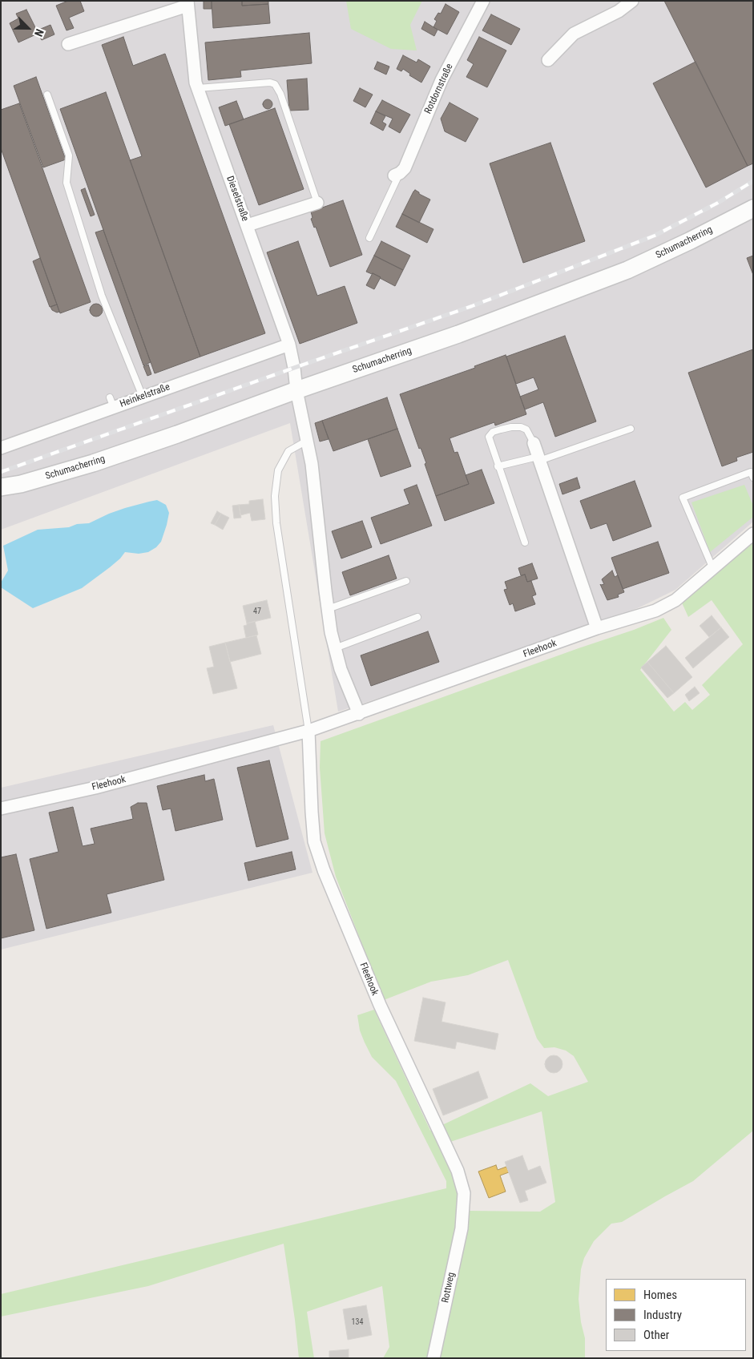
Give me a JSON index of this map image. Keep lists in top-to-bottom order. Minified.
{"streets":{"main road":["Schumacherring"],"street":["Rotdornstraße","Dieselstraße","Heinkelstraße","Fleehook","Rottweg"]},"crossings":[["Dieselstraße","Schumacherring"],["Dieselstraße","Heinkelstraße"],["Dieselstraße","Fleehook"],["Fleehook","Rottweg"]],"house_numbers":["47","134"],"legend":["Homes","Industry","Other"],"north":"bottom right"}
